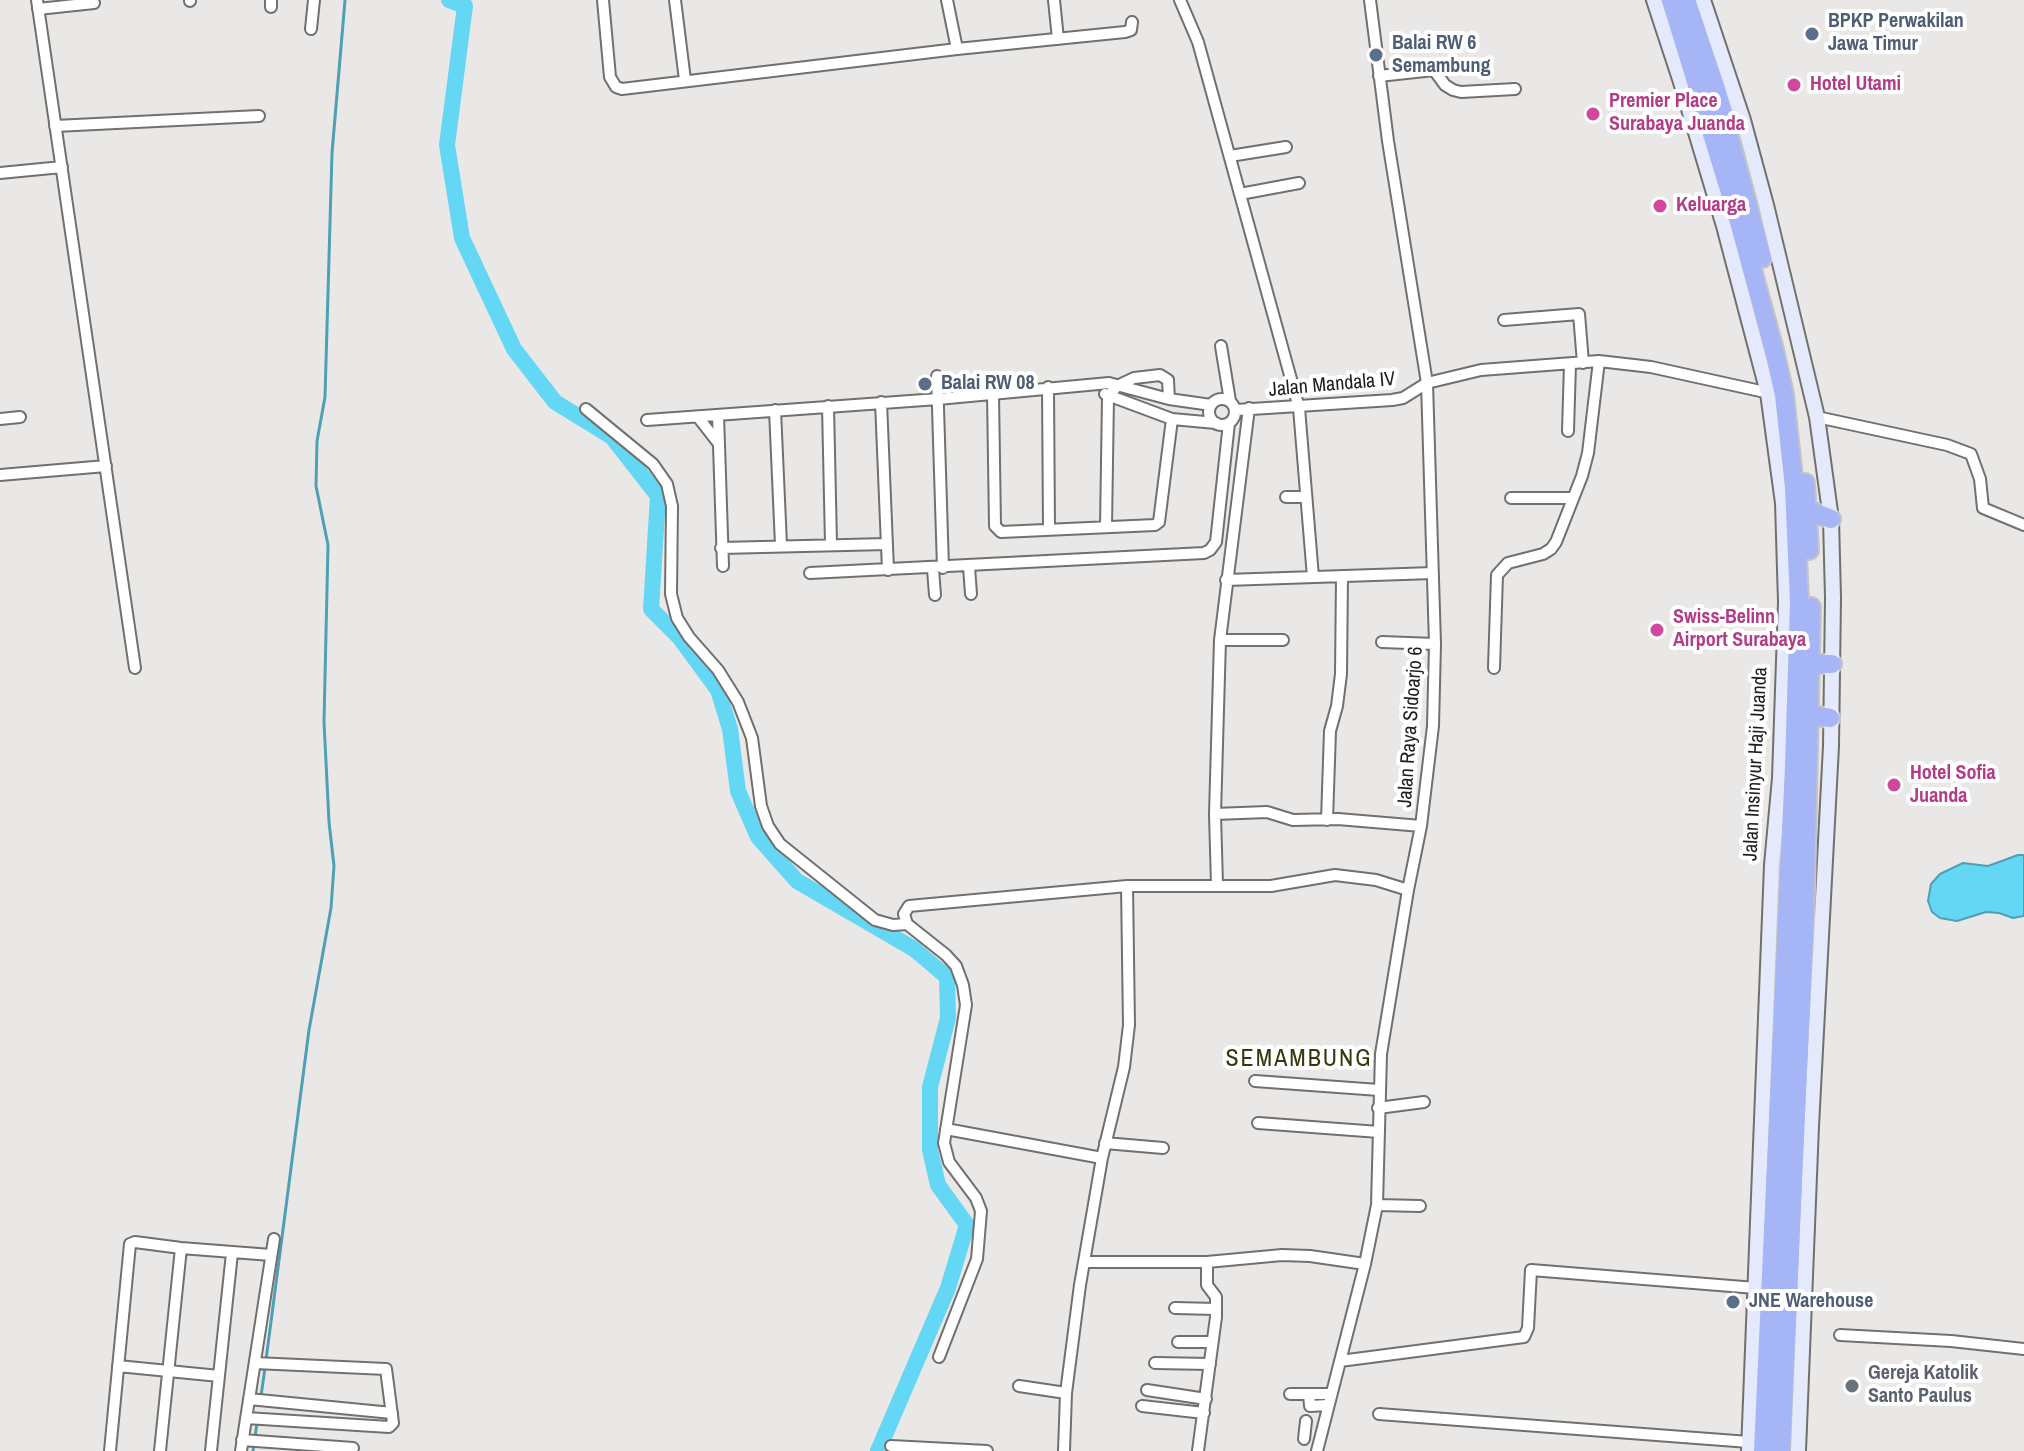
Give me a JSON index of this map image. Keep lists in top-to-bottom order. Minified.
{"streets":{"highway":["Jalan Insinyur Haji Juanda"],"street":["Jalan Mandala IV","Jalan Raya Sidoarjo 6"]},"crossings":[["Jalan Mandala IV","Jalan Raya Sidoarjo 6"],["Jalan Mandala IV","Jalan Insinyur Haji Juanda"]],"districts":["SEMAMBUNG"],"places":["BPKP Perwakilan Jawa Timur","Balai RW 6 Semambung","Hotel Utami","Premier Place Surabaya Juanda","Keluarga","Balai RW 08","Swiss-Belinn Airport Surabaya","Hotel Sofia Juanda","JNE Warehouse","Gereja Katolik Santo Paulus"]}
